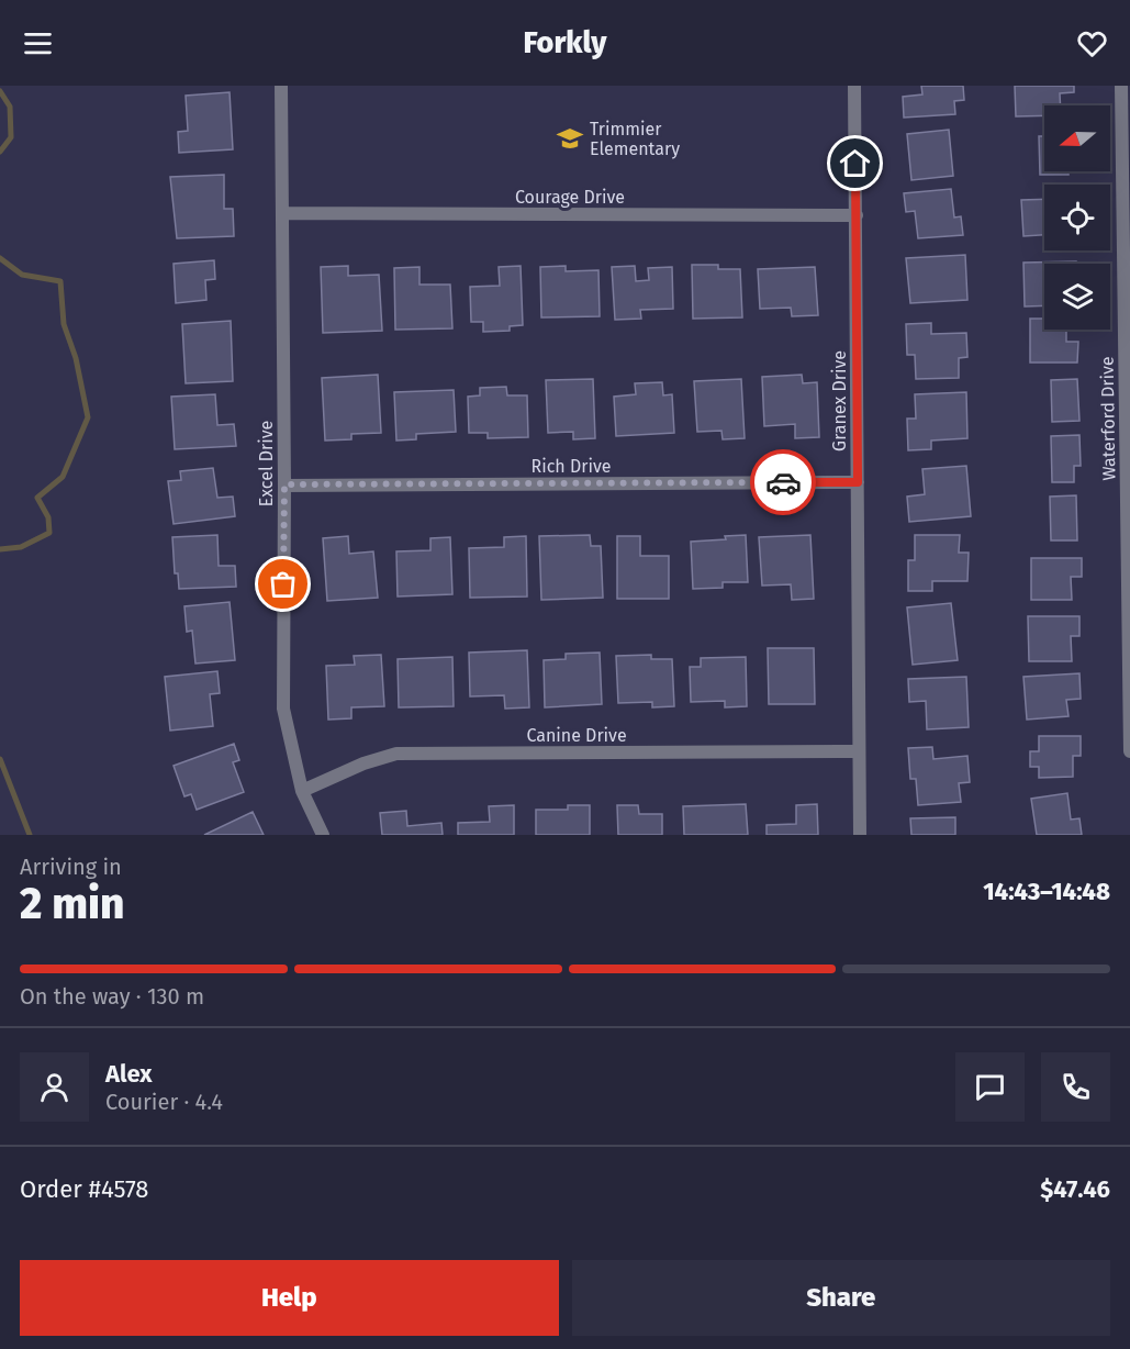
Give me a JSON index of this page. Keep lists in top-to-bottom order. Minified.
{"streets":{"street":["Courage Drive","Granex Drive","Waterford Drive","Excel Drive","Rich Drive","Canine Drive"]},"crossings":[["Courage Drive","Granex Drive"],["Courage Drive","Excel Drive"],["Granex Drive","Rich Drive"],["Granex Drive","Canine Drive"],["Excel Drive","Rich Drive"],["Excel Drive","Canine Drive"]],"places":{"school or university":["Trimmier Elementary"]},"north":"left","page":{"header":"Forkly","heading":["2 min","Arriving in","14:43–14:48"],"panel":["Alex","Courier · 4.4","Order #4578","$47.46"],"bar":"On the way · 130 m","buttons":["Help","Share"]}}
